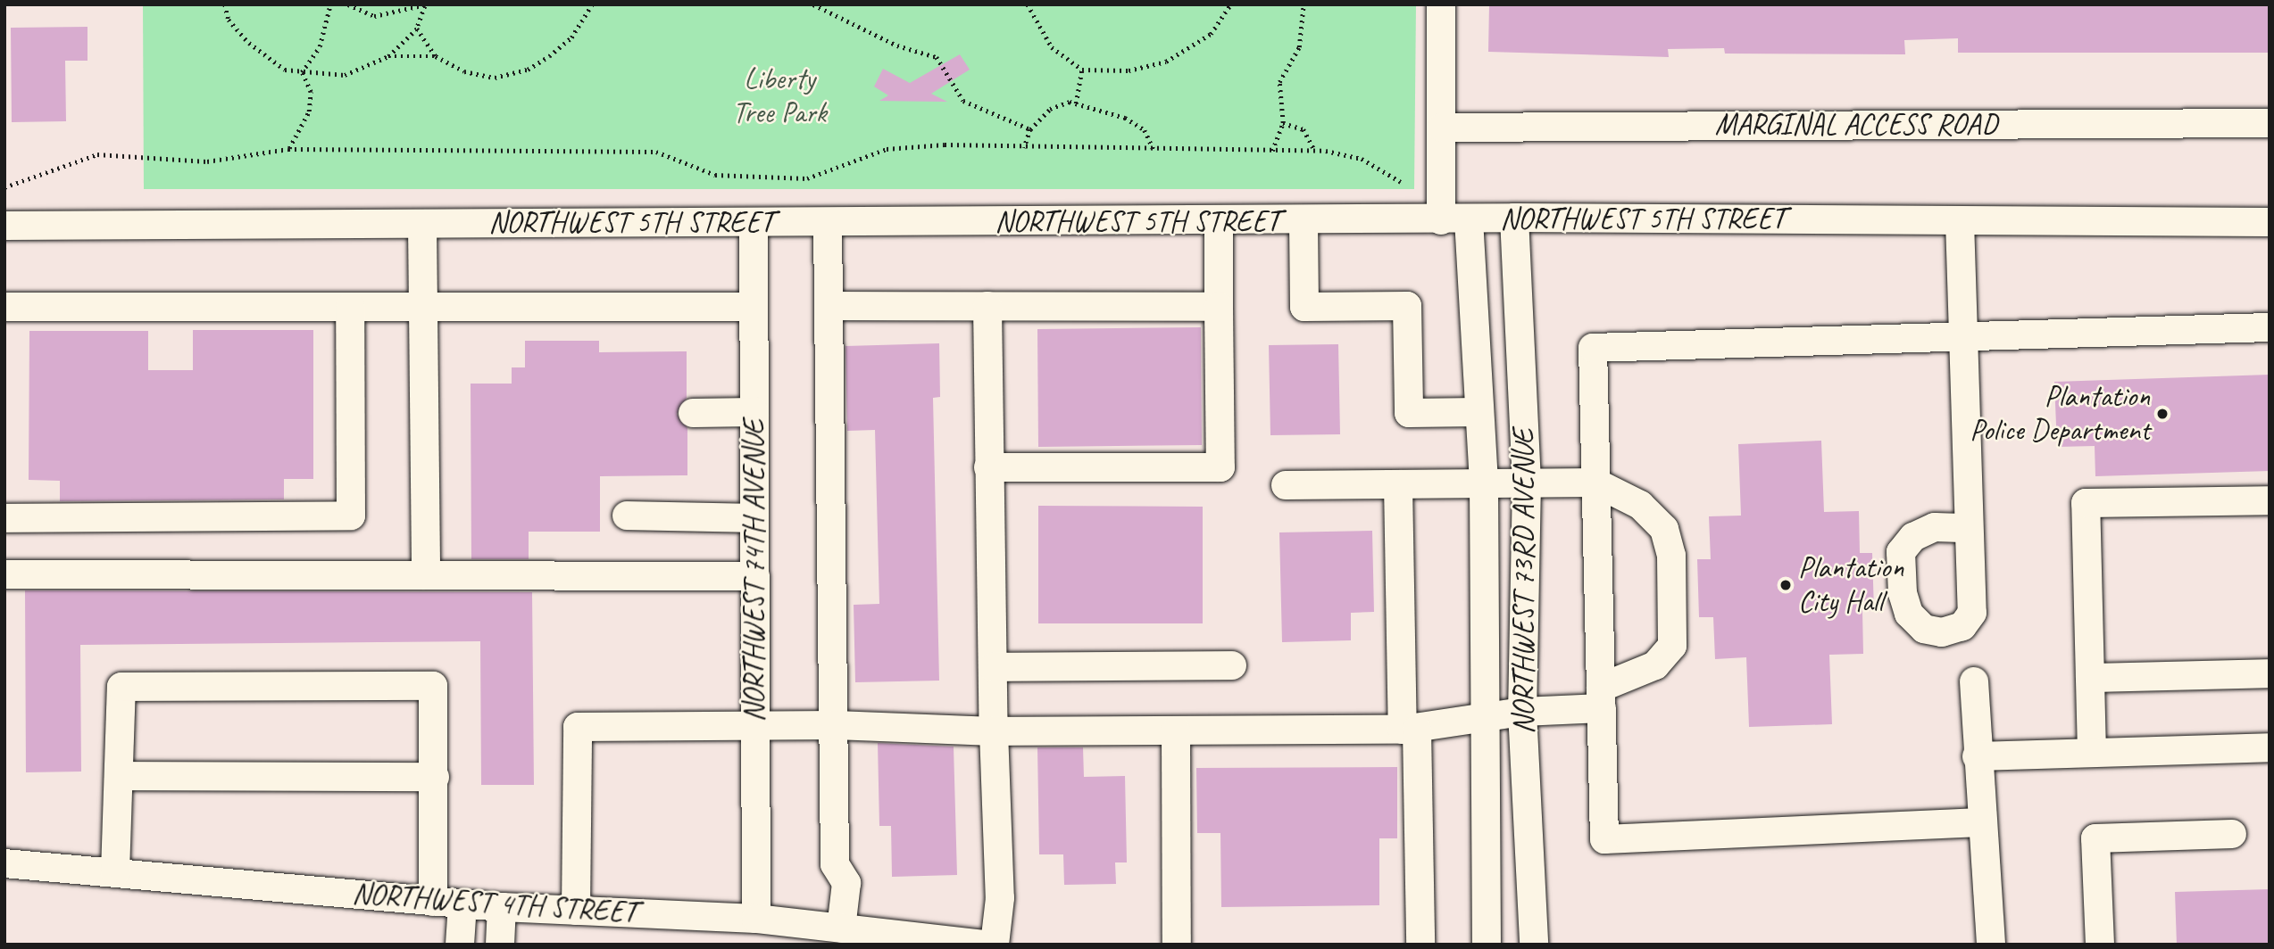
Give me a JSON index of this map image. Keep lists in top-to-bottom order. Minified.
{"streets":{"street":["MARGINAL ACCESS ROAD","NORTHWEST 5TH STREET","NORTHWEST 74TH AVENUE","NORTHWEST 73RD AVENUE","NORTHWEST 4TH STREET"]},"crossings":[["MARGINAL ACCESS ROAD","NORTHWEST 73RD AVENUE"],["NORTHWEST 5TH STREET","NORTHWEST 74TH AVENUE"],["NORTHWEST 5TH STREET","NORTHWEST 73RD AVENUE"],["NORTHWEST 74TH AVENUE","NORTHWEST 4TH STREET"]],"parks":["Liberty Tree Park"],"places":["Plantation Police Department","Plantation City Hall"]}
